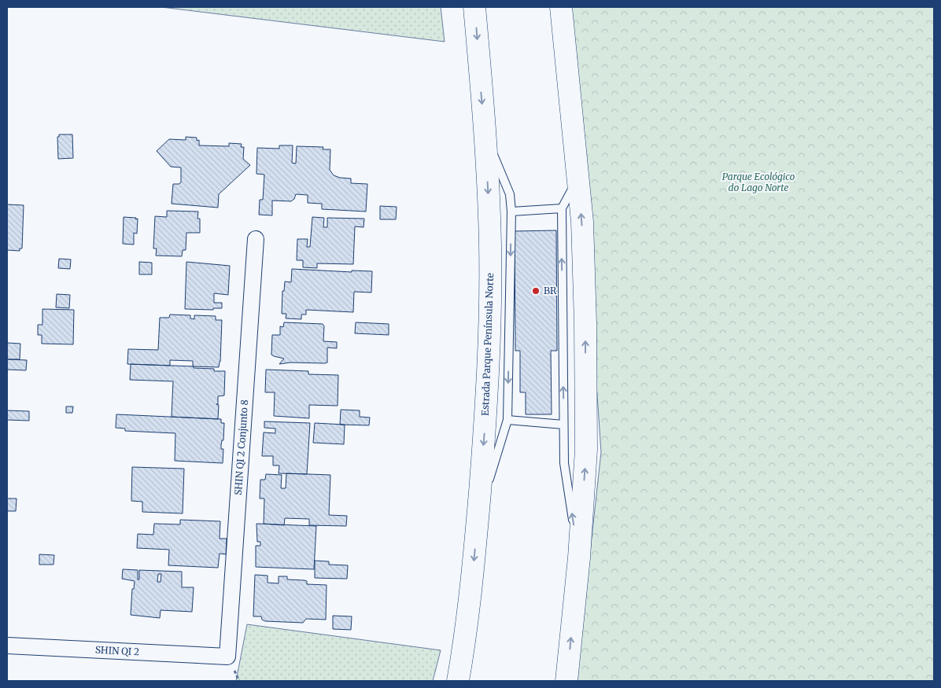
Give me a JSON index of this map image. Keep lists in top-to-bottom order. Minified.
{"streets":{"main road":["Estrada Parque Península Norte"],"street":["SHIN QI 2 Conjunto 8","SHIN QI 2"]},"crossings":[["SHIN QI 2 Conjunto 8","SHIN QI 2"]],"parks":["Parque Ecológico do Lago Norte"],"places":["BR"]}
